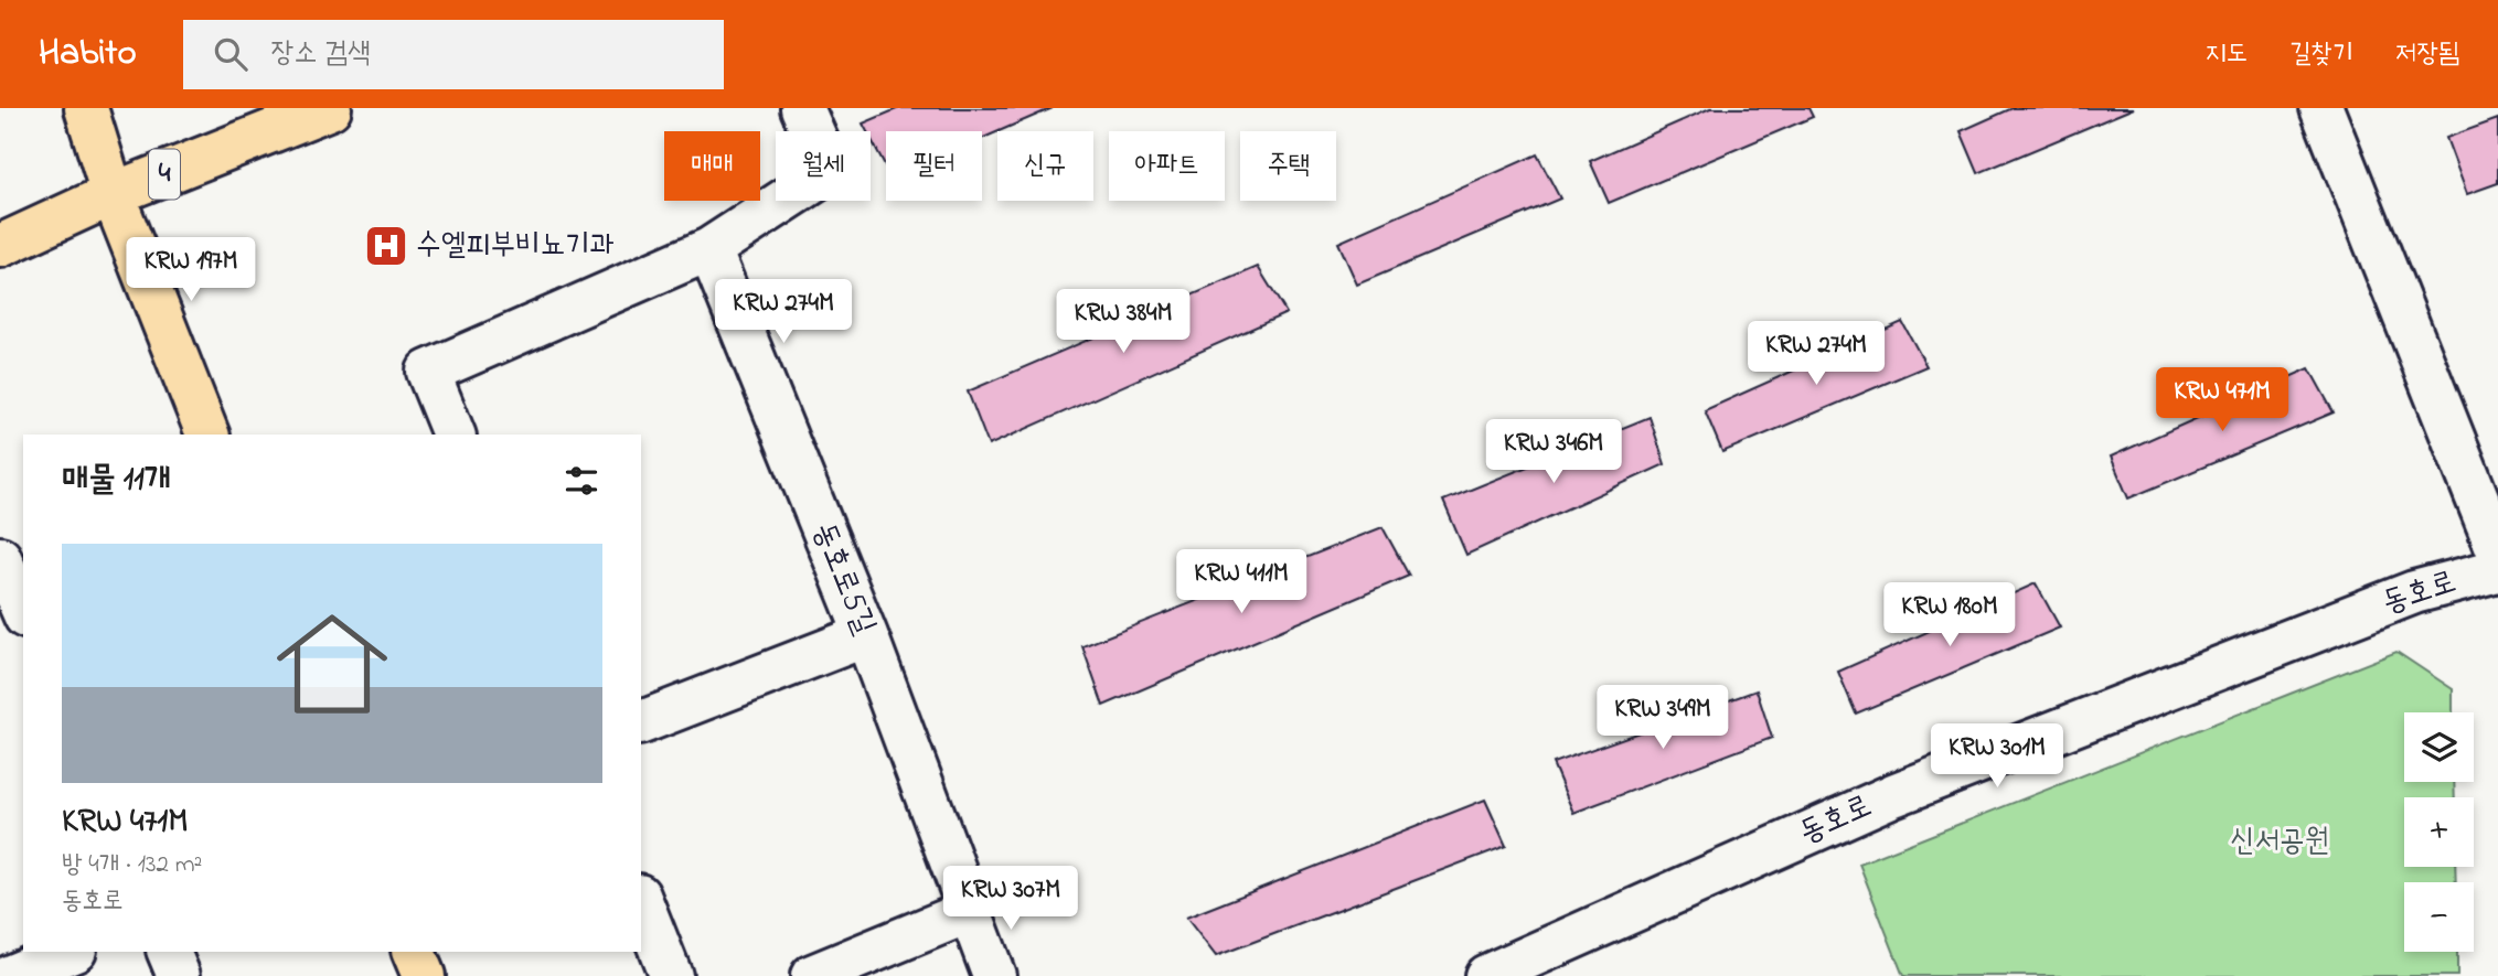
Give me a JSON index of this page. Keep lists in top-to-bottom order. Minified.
{"streets":{"main road":["4"],"street":["동호로5길","동호로"]},"parks":["신서공원"],"places":{"hospital":["수엘피부비뇨기과"]},"page":{"header":"Habito","search":"장소 검색","nav":["지도","길찾기","저장됨"],"chip":["매매","월세","필터","신규","아파트","주택"],"price":["KRW 197M","KRW 274M","KRW 384M","KRW 274M","KRW 471M","KRW 346M","KRW 411M","KRW 180M","KRW 349M","KRW 301M","KRW 307M"],"heading":"매물 11개","list":[{"name":"KRW 471M","note":"방 4개 · 132 m² · 동호로"}],"map_buttons":["+","−"]}}
